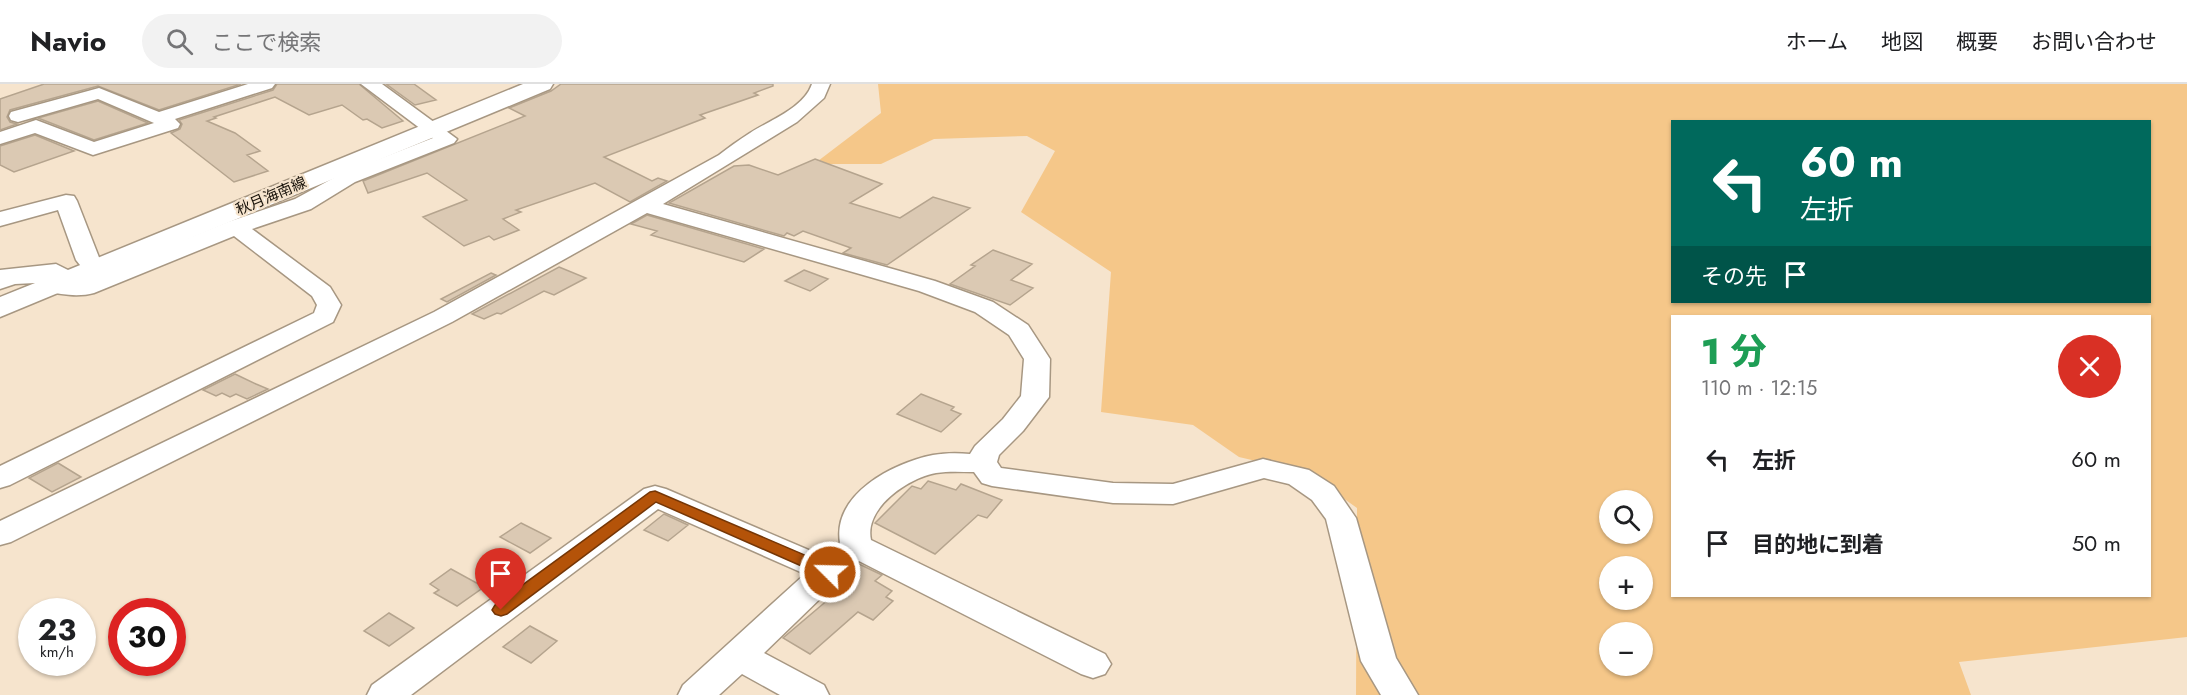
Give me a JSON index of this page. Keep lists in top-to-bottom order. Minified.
{"streets":{"main road":["秋月海南線"]},"page":{"header":"Navio","search":"ここで検索","nav":["ホーム","地図","概要","お問い合わせ"],"turn":["60 m","左折"],"then":"その先","heading":["1 分","110 m · 12:15"],"list":[{"name":"左折","value":"60 m"},{"name":"目的地に到着","value":"50 m"}],"map_buttons":["+","−"],"speed":"23 km/h","limit":"30"}}
